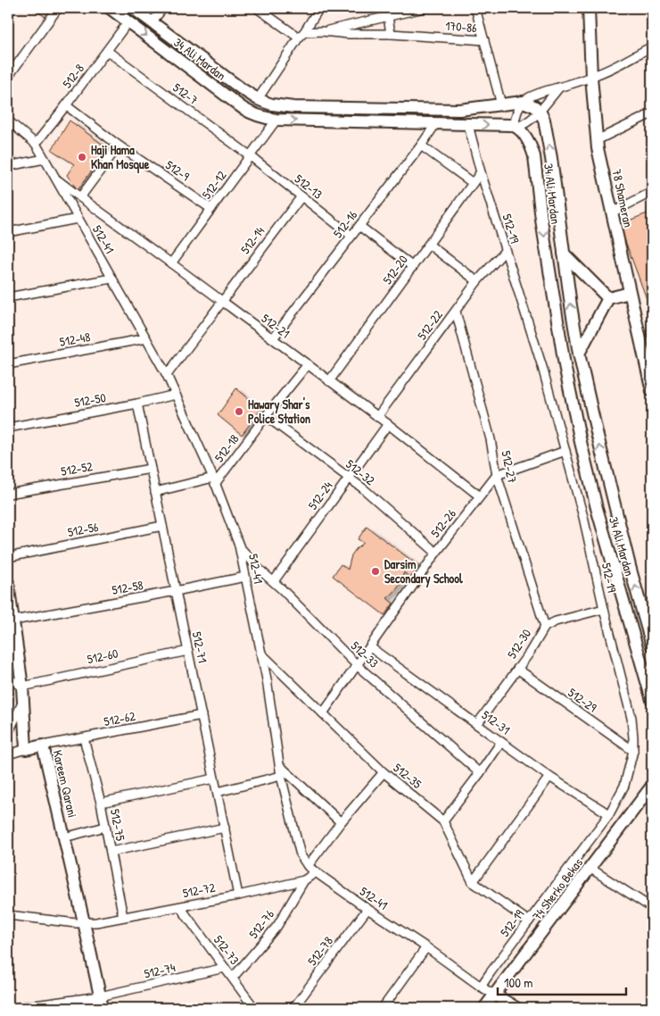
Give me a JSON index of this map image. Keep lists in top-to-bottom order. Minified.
{"streets":{"main road":["34 Ali Mardan","78 Shameran","Kareem Qarani","74 Sherko Bekas"],"street":["170-86","512-8","512-7","512-9","512-12","512-13","512-16","512-19","512-41","512-14","512-20","512-22","512-21","512-48","512-50","512-18","512-27","512-52","512-32","512-24","512-26","512-56","512-58","512-30","512-71","512-33","512-60","512-29","512-62","512-31","512-35","512-75","512-72","512-76","512-73","512-78","512-74"]},"crossings":[["34 Ali Mardan","512-8"],["34 Ali Mardan","512-12"],["34 Ali Mardan","512-16"],["34 Ali Mardan","512-19"],["512-8","512-7"],["512-8","512-9"],["512-8","512-41"],["512-7","512-12"],["512-7","512-13"],["512-9","512-12"],["512-12","512-13"],["512-12","512-21"],["512-13","512-16"],["512-13","512-14"],["512-16","512-21"],["512-19","512-41"],["512-19","512-20"],["512-19","512-22"],["512-19","512-30"],["512-19","512-29"],["512-19","512-31"],["512-19","512-35"],["512-41","512-14"],["512-41","512-21"],["512-41","512-48"],["512-41","512-50"],["512-41","512-18"],["512-41","512-58"],["512-41","512-33"],["512-41","512-35"],["512-41","512-72"],["512-41","512-78"],["512-14","512-21"],["512-20","512-21"],["512-22","512-21"],["512-22","512-27"],["512-21","512-18"],["512-21","512-24"],["512-21","512-26"],["512-50","512-71"],["512-18","512-32"],["512-27","512-26"],["512-27","512-30"],["512-52","512-71"],["512-32","512-24"],["512-32","512-26"],["512-24","512-33"],["512-26","512-33"],["512-26","512-31"],["512-26","512-35"],["512-56","512-71"],["512-58","512-71"],["512-30","512-29"],["512-30","512-31"],["512-71","512-60"],["512-71","512-62"],["512-71","512-72"],["512-62","Kareem Qarani"],["512-62","512-75"],["Kareem Qarani","512-72"],["Kareem Qarani","512-74"],["512-75","512-72"],["512-72","512-76"],["512-72","512-73"],["512-76","512-73"],["512-73","512-74"]],"places":["Haji Hama Khan Mosque","Hawary Shar's Police Station","Darsim Secondary School"],"scale_bar":"100 m"}
